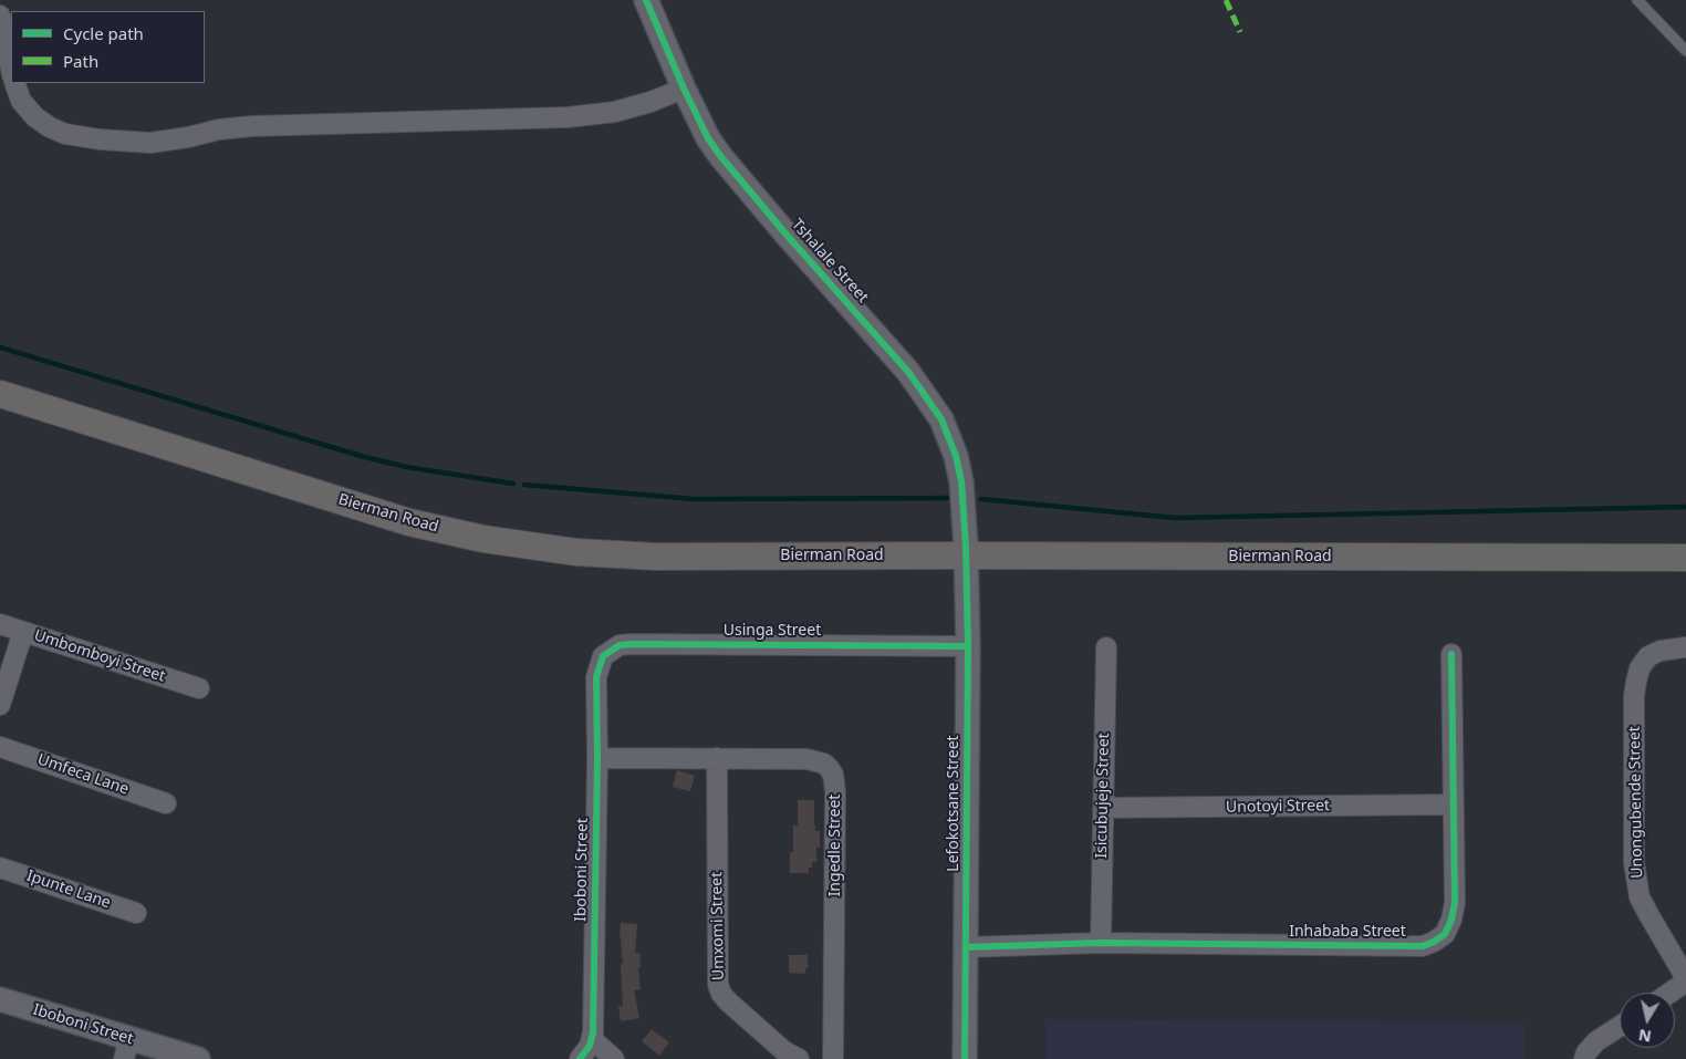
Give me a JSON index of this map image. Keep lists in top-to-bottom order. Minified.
{"streets":{"main road":["Bierman Road"],"street":["Tshalale Street","Usinga Street","Umbomboyi Street","Umfeca Lane","Isicubujeje Street","Unongubende Street","Lefokotsane Street","Unotoyi Street","Ingedle Street","Iboboni Street","Ipunte Lane","Umxomi Street","Inhababa Street"]},"crossings":[["Tshalale Street","Bierman Road"],["Tshalale Street","Lefokotsane Street"],["Bierman Road","Lefokotsane Street"],["Usinga Street","Lefokotsane Street"],["Usinga Street","Iboboni Street"],["Isicubujeje Street","Unotoyi Street"],["Isicubujeje Street","Inhababa Street"],["Lefokotsane Street","Inhababa Street"],["Unotoyi Street","Inhababa Street"],["Ingedle Street","Iboboni Street"],["Ingedle Street","Umxomi Street"]],"legend":["Cycle path","Path"],"north":"bottom"}
